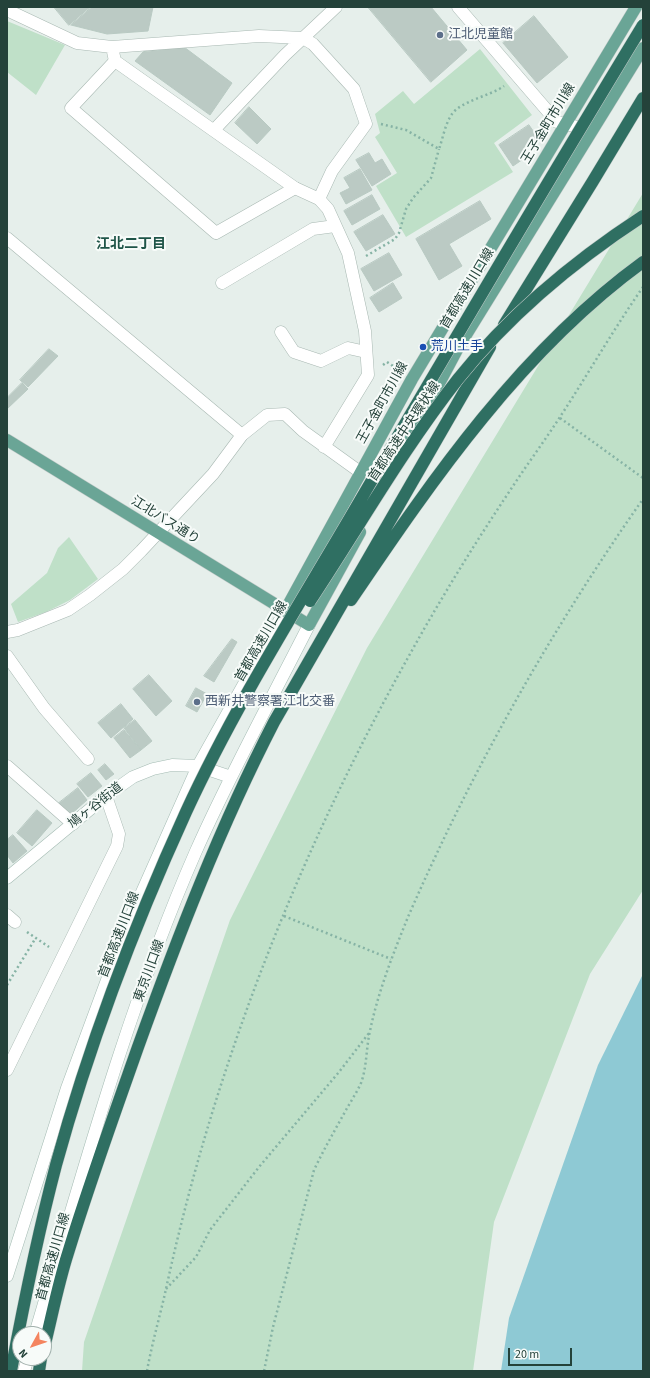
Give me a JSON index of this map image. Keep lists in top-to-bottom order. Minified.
{"streets":{"highway":["首都高速川口線","首都高速中央環状線"],"main road":["王子金町市川線","江北バス通り"],"street":["鳩ヶ谷街道","東京川口線"]},"crossings":[["王子金町市川線","江北バス通り"],["首都高速川口線","首都高速中央環状線"],["江北バス通り","東京川口線"],["鳩ヶ谷街道","東京川口線"]],"districts":["江北二丁目"],"places":["江北児童館","荒川土手","西新井警察署江北交番"],"scale_bar":"20 m","north":"bottom left"}
